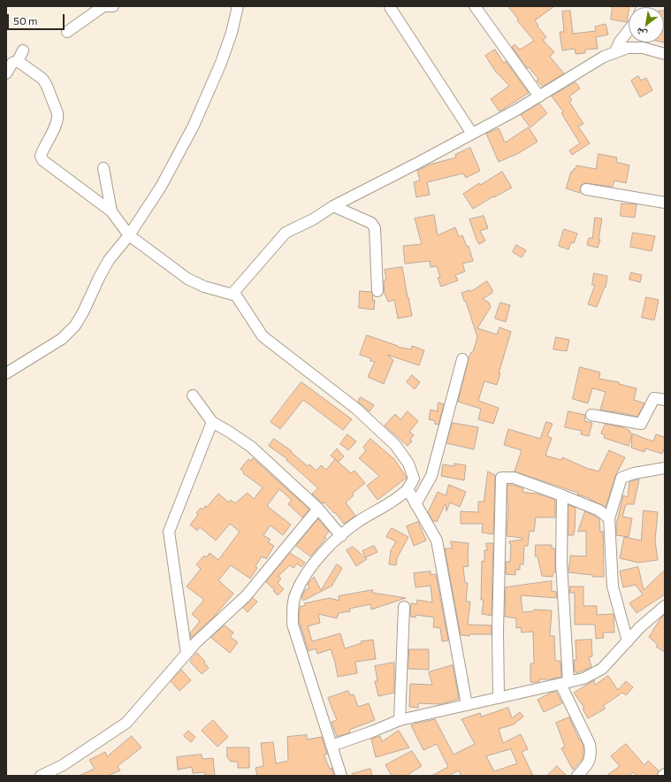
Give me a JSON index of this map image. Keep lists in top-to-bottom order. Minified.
{"scale_bar":"50 m","north":"bottom left"}
